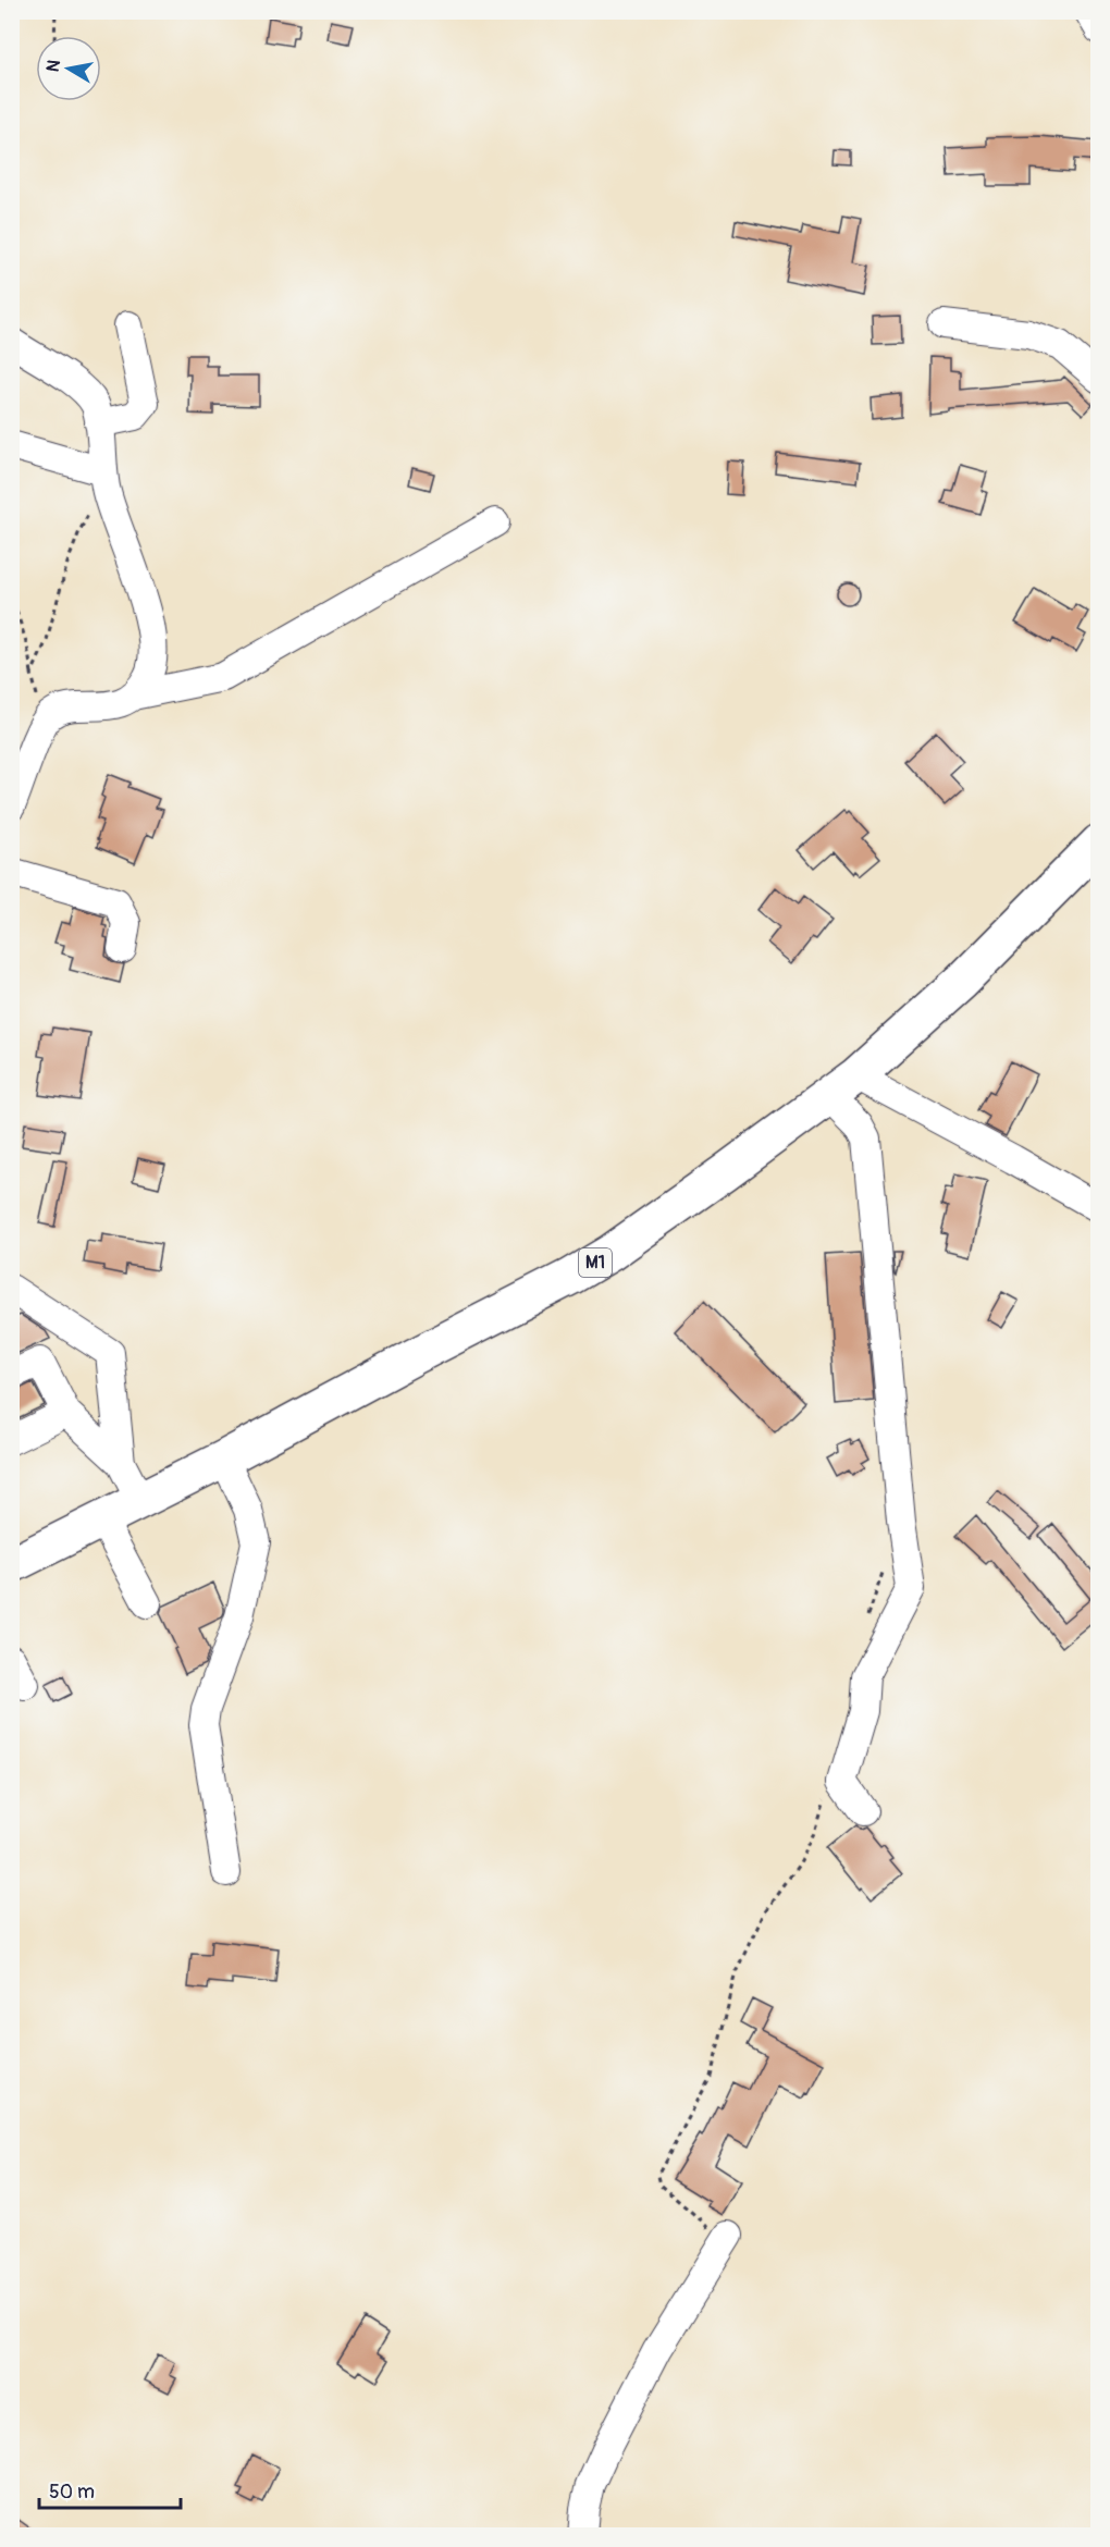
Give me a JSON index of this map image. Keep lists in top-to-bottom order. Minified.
{"streets":{"highway":["M1"]},"scale_bar":"50 m","north":"left"}
